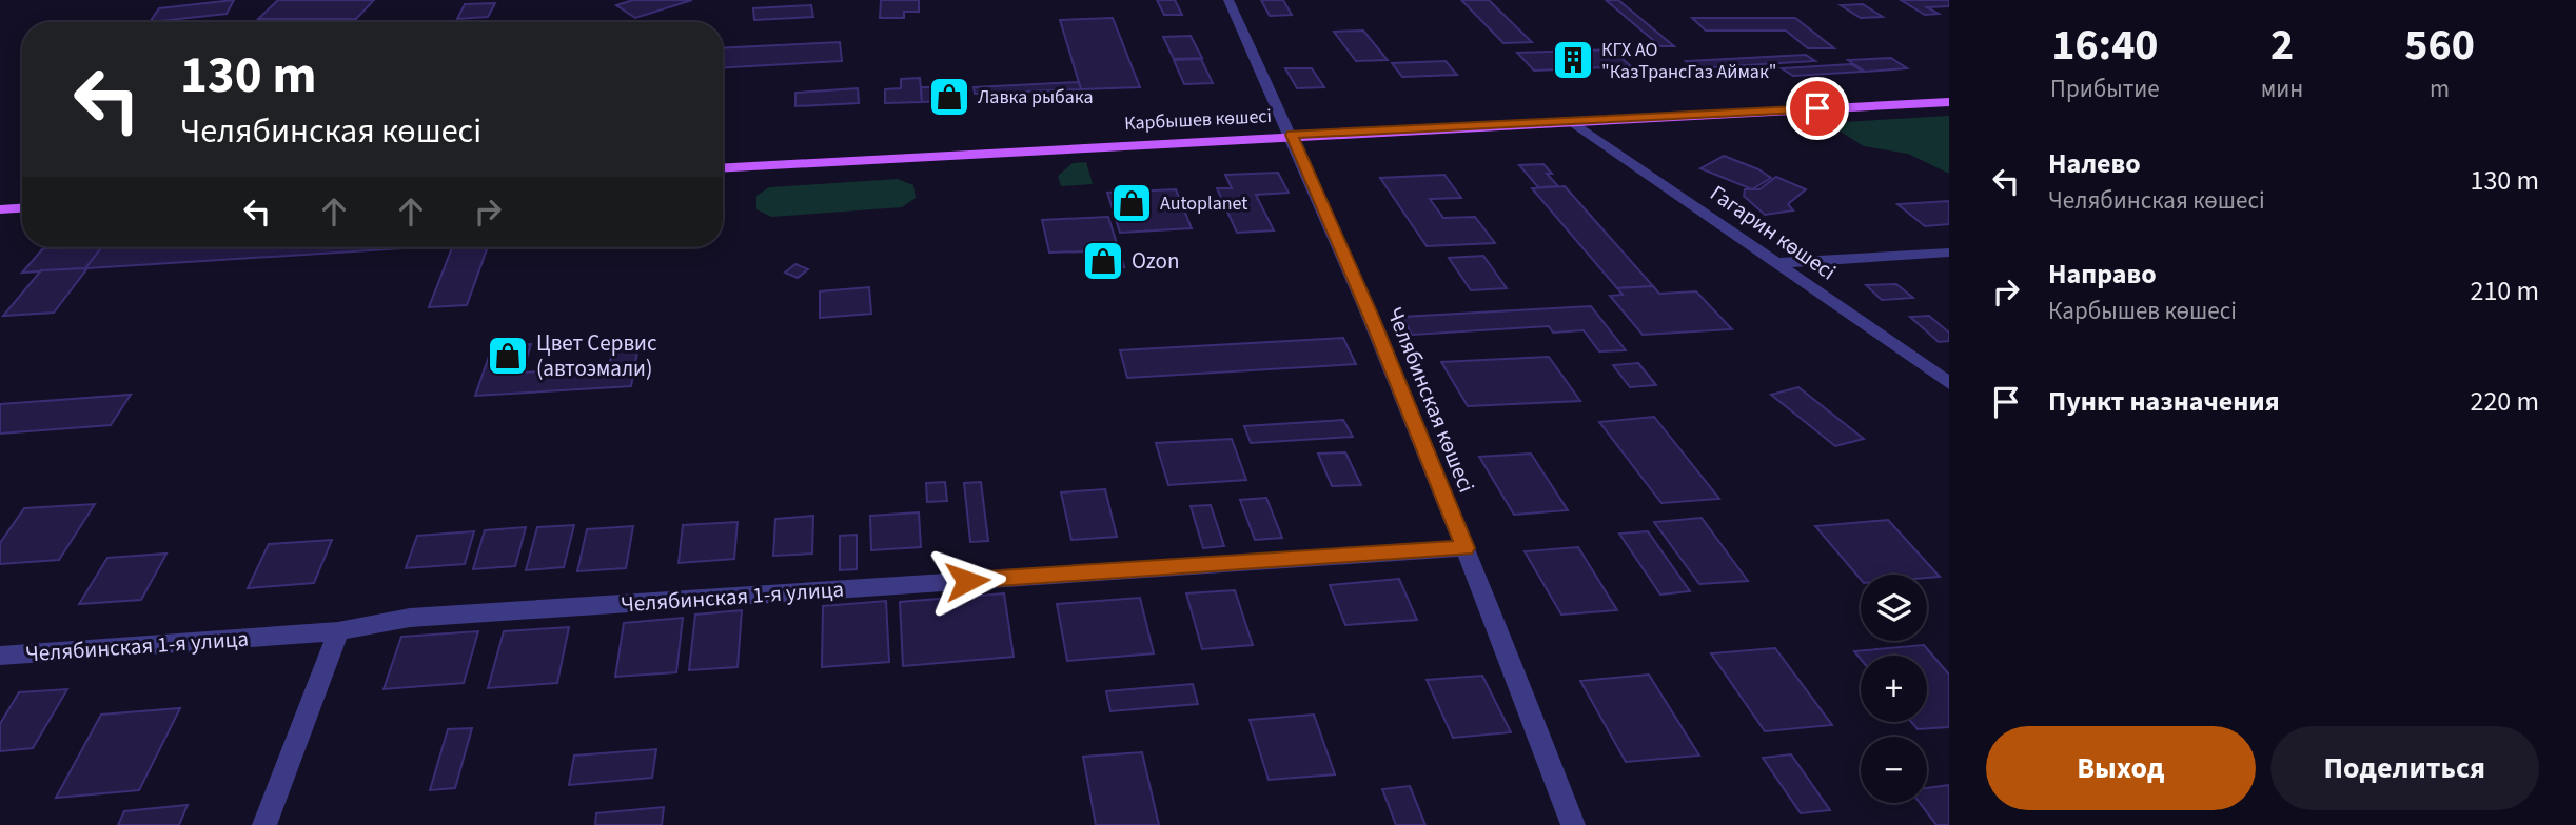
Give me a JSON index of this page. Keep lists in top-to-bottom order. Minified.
{"streets":{"main road":["Карбышев көшесі"],"street":["Гагарин көшесі","Челябинская көшесі","Челябинская 1-я улица"]},"crossings":[["Карбышев көшесі","Гагарин көшесі"],["Карбышев көшесі","Челябинская көшесі"],["Челябинская көшесі","Челябинская 1-я улица"]],"places":{"building":["КГХ АО \"КазТрансГаз Аймак\""],"shop":["Лавка рыбака","Autoplanet","Ozon","Цвет Сервис (автоэмали)"]},"page":{"eta":["16:40","Прибытие","2","мин","560","m"],"turn":["130 m","Челябинская көшесі"],"list":[{"name":"Налево","note":"Челябинская көшесі","value":"130 m"},{"name":"Направо","note":"Карбышев көшесі","value":"210 m"},{"name":"Пункт назначения","value":"220 m"}],"map_buttons":["+","−"],"buttons":["Выход","Поделиться"]}}
